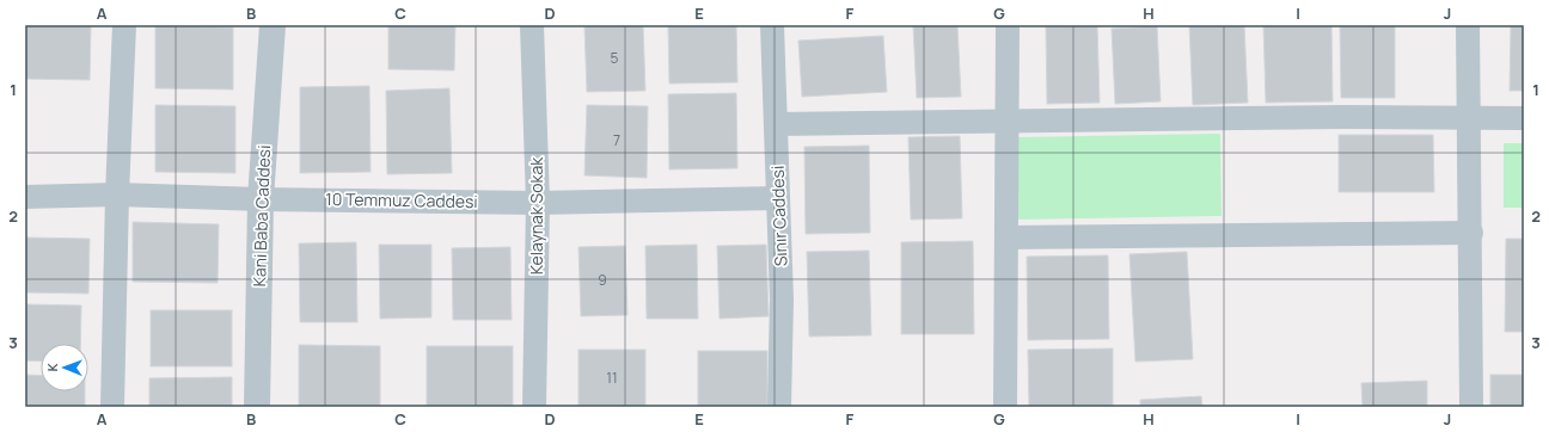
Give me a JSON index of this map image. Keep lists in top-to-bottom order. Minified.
{"streets":{"street":["10 Temmuz Caddesi","Kani Baba Caddesi","Kelaynak Sokak","Sınır Caddesi"]},"crossings":[["10 Temmuz Caddesi","Kani Baba Caddesi"],["10 Temmuz Caddesi","Kelaynak Sokak"],["10 Temmuz Caddesi","Sınır Caddesi"]],"house_numbers":["5","7","9","11"],"north":"left","grid":{"columns":["A","B","C","D","E","F","G","H","I","J"],"rows":["1","2","3"]}}
